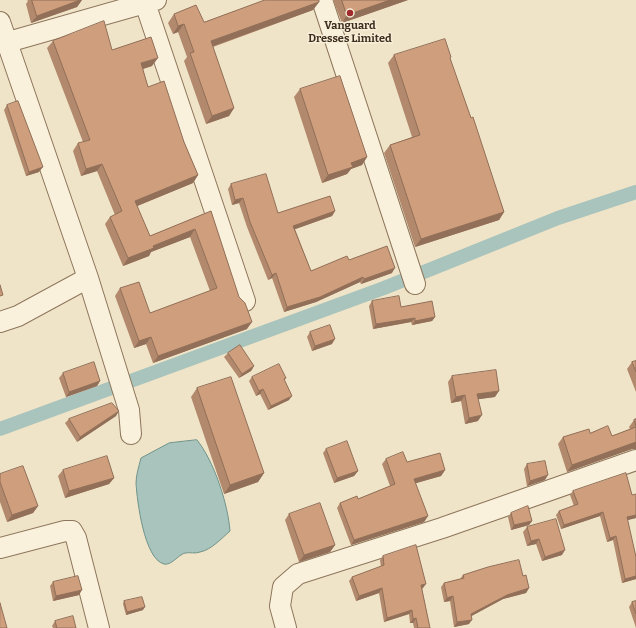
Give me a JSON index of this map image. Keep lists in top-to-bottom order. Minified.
{"places":["Vanguard Dresses Limited"]}
